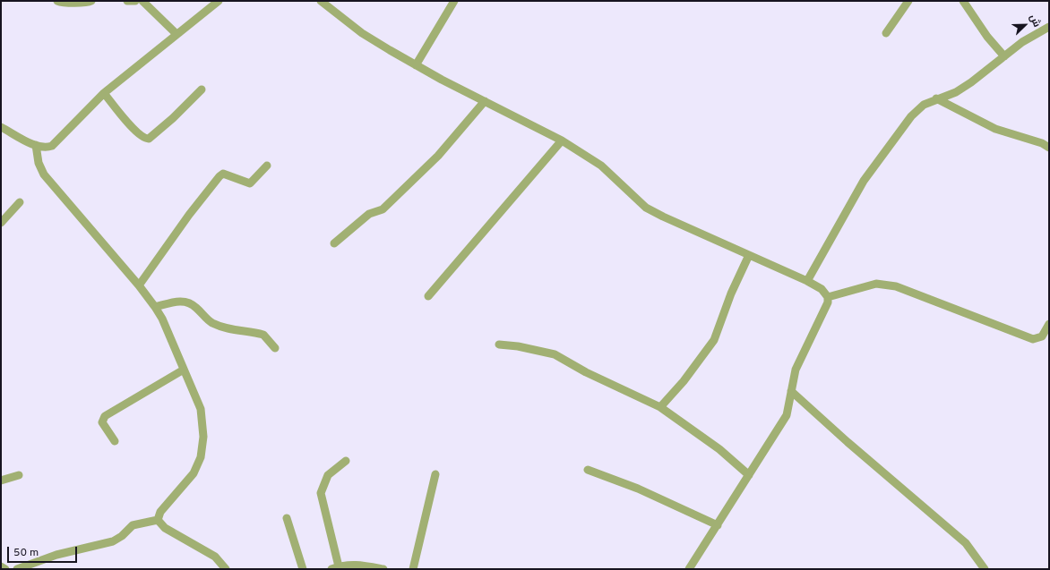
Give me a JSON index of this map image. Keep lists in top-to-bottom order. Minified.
{"scale_bar":"50 m","north":"top right"}
